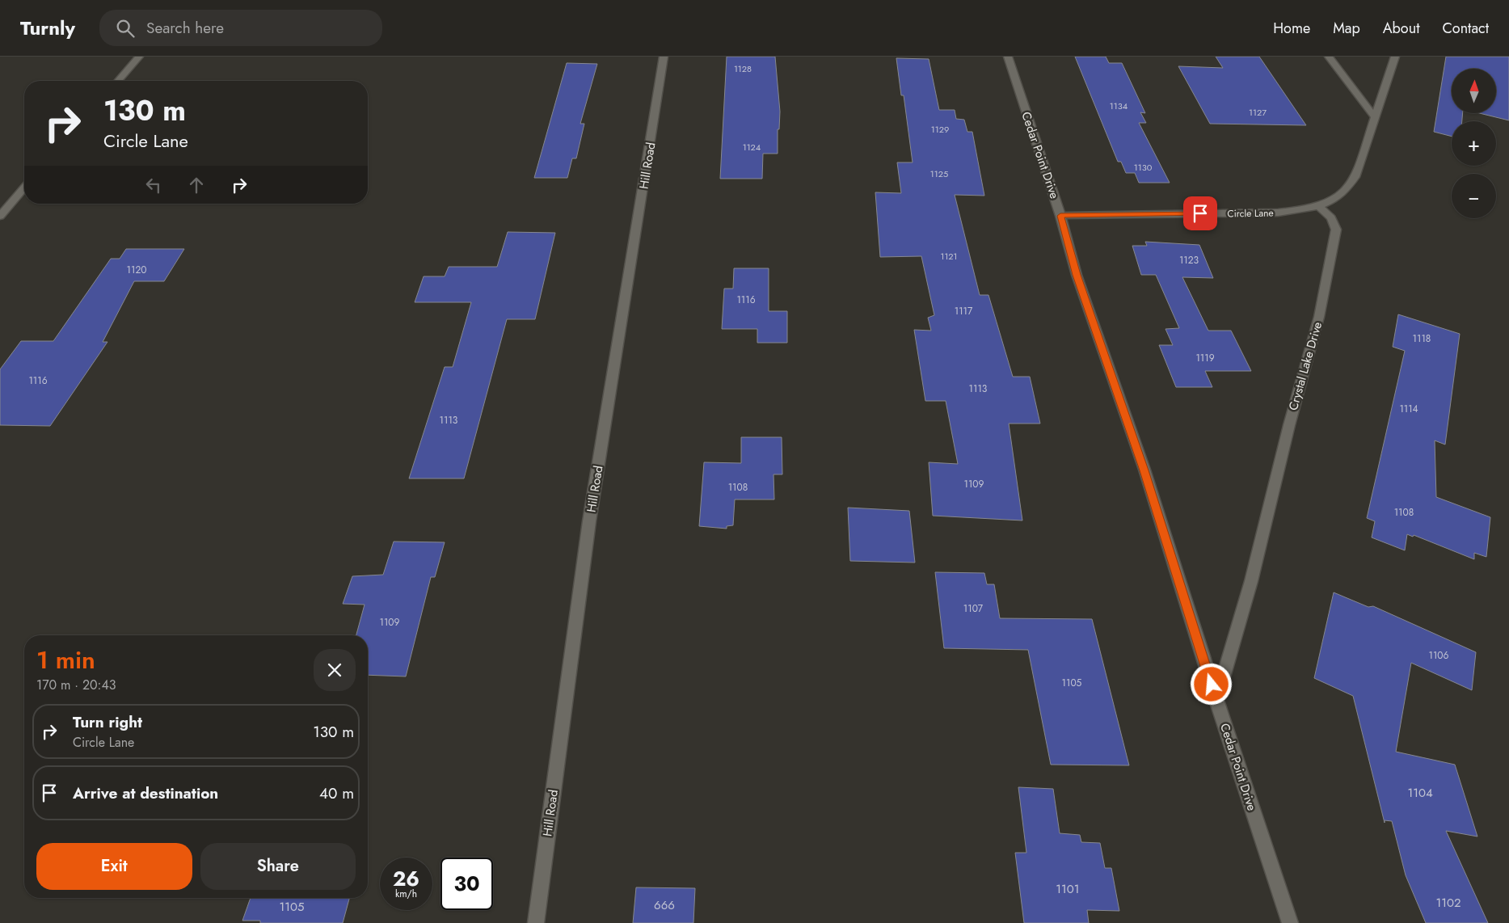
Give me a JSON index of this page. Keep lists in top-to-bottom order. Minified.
{"streets":{"street":["Cedar Point Drive","Hill Road","Circle Lane","Crystal Lake Drive"]},"crossings":[["Cedar Point Drive","Circle Lane"],["Cedar Point Drive","Crystal Lake Drive"],["Circle Lane","Crystal Lake Drive"]],"house_numbers":["1128","1134","1127","1129","1124","1130","1125","1121","1123","1120","1116","1117","1118","1119","1116","1113","1114","1113","1109","1108","1108","1107","1109","1106","1105","1104","1101","1102","666","1105"],"north":"top","page":{"header":"Turnly","search":"Search here","nav":["Home","Map","About","Contact"],"map_buttons":["+","−"],"turn":["130 m","Circle Lane"],"heading":["1 min","170 m · 20:43"],"list":[{"name":"Turn right","note":"Circle Lane","value":"130 m"},{"name":"Arrive at destination","value":"40 m"}],"buttons":["Exit","Share"],"speed":"26 km/h","limit":"30"}}
